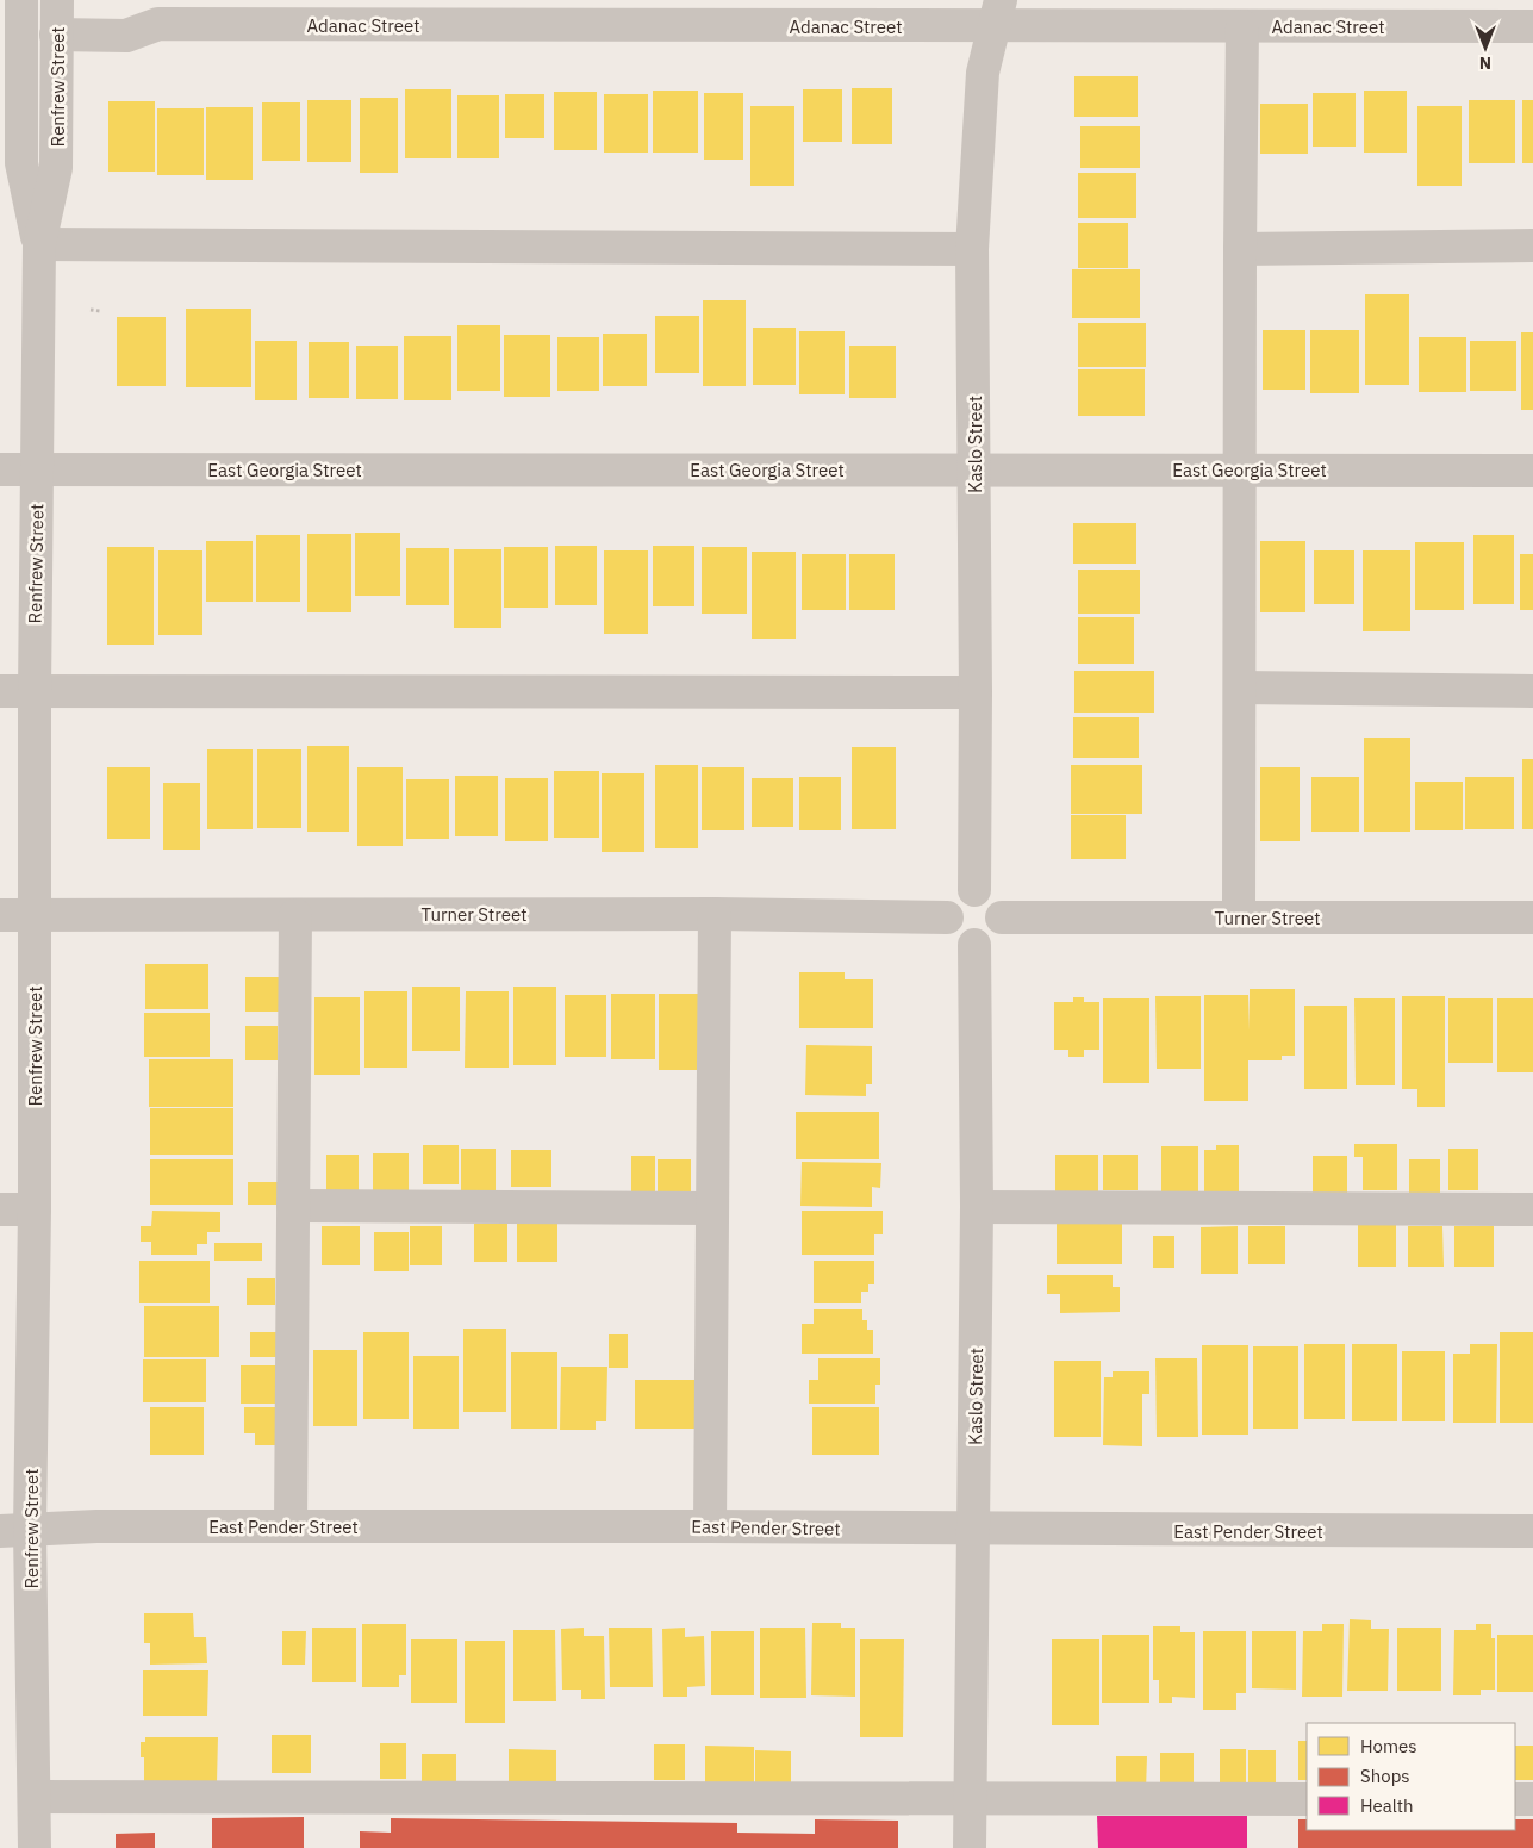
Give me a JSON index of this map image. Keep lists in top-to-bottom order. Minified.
{"streets":{"street":["Adanac Street","Renfrew Street","Kaslo Street","East Georgia Street","Turner Street","East Pender Street"]},"crossings":[["Adanac Street","Renfrew Street"],["Adanac Street","Kaslo Street"],["Renfrew Street","East Georgia Street"],["Renfrew Street","Turner Street"],["Renfrew Street","East Pender Street"],["Kaslo Street","East Georgia Street"],["Kaslo Street","Turner Street"],["Kaslo Street","East Pender Street"]],"legend":["Homes","Shops","Health"],"north":"bottom"}
